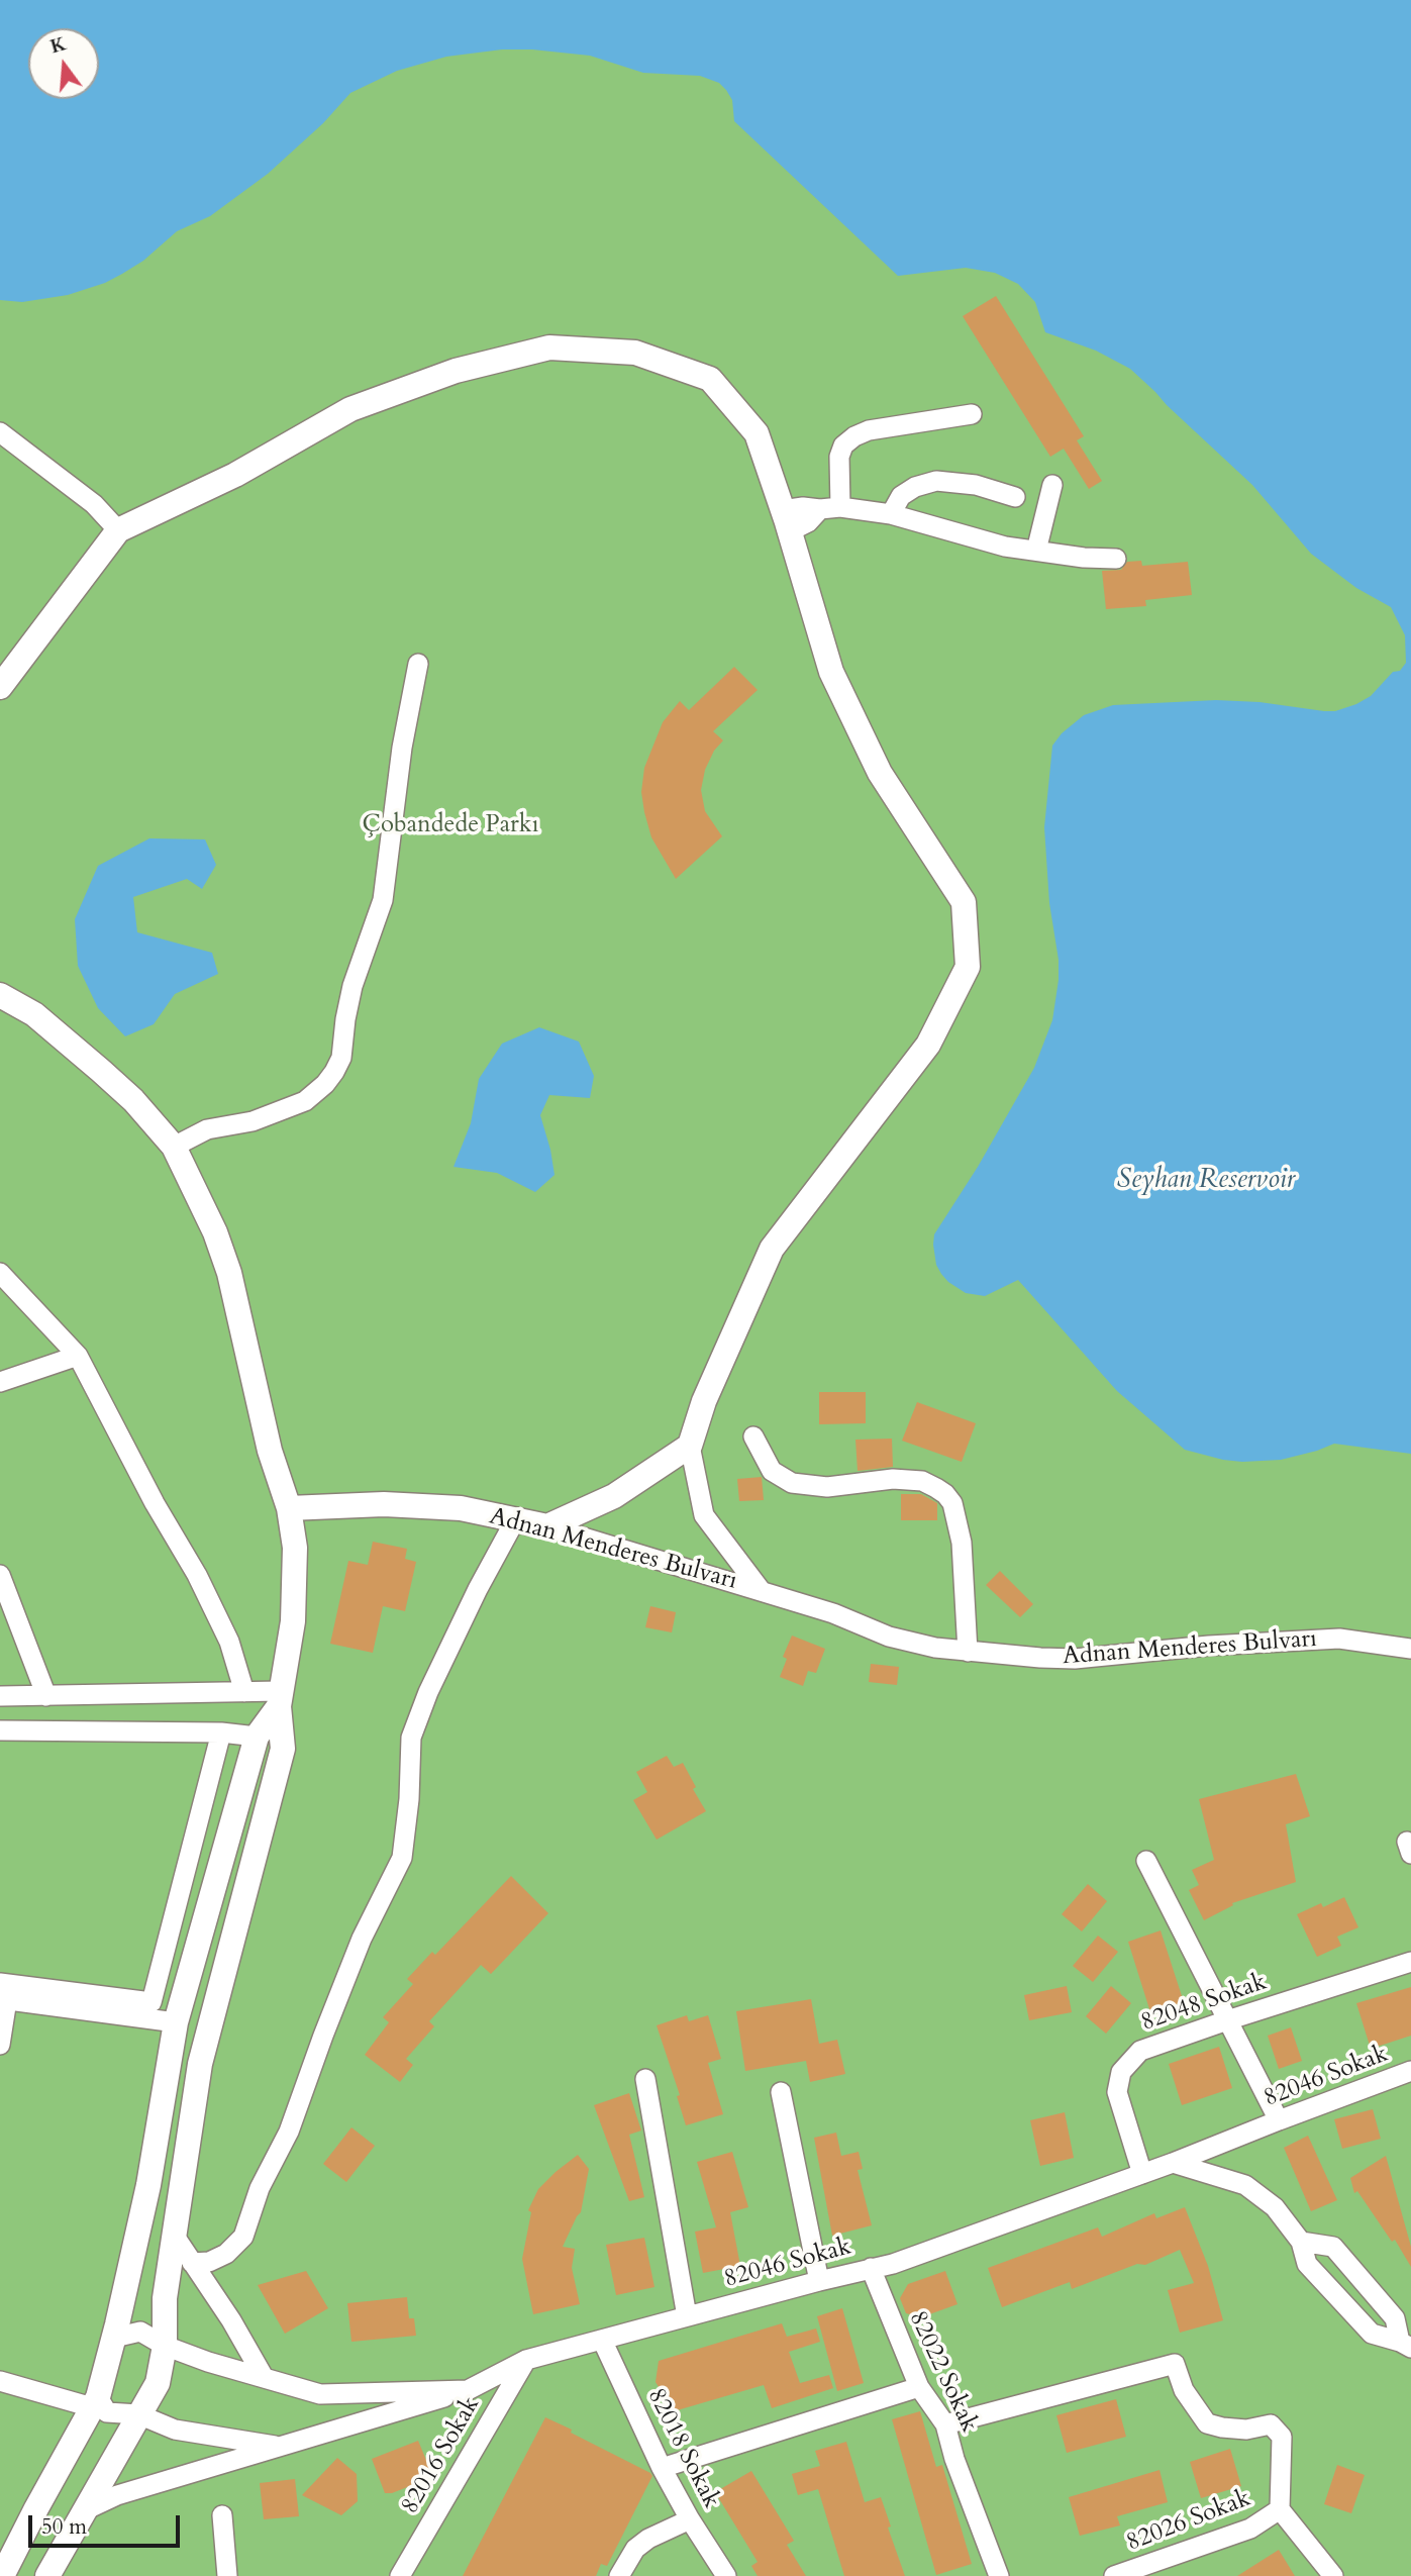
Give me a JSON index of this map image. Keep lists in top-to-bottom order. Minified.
{"streets":{"main road":["Adnan Menderes Bulvarı"],"street":["82048 Sokak","82046 Sokak","82022 Sokak","82018 Sokak","82016 Sokak","82026 Sokak"]},"crossings":[["82048 Sokak","82046 Sokak"],["82046 Sokak","82022 Sokak"],["82046 Sokak","82018 Sokak"],["82046 Sokak","82016 Sokak"]],"water":["Seyhan Reservoir"],"parks":["Çobandede Parkı"],"scale_bar":"50 m","north":"top"}
